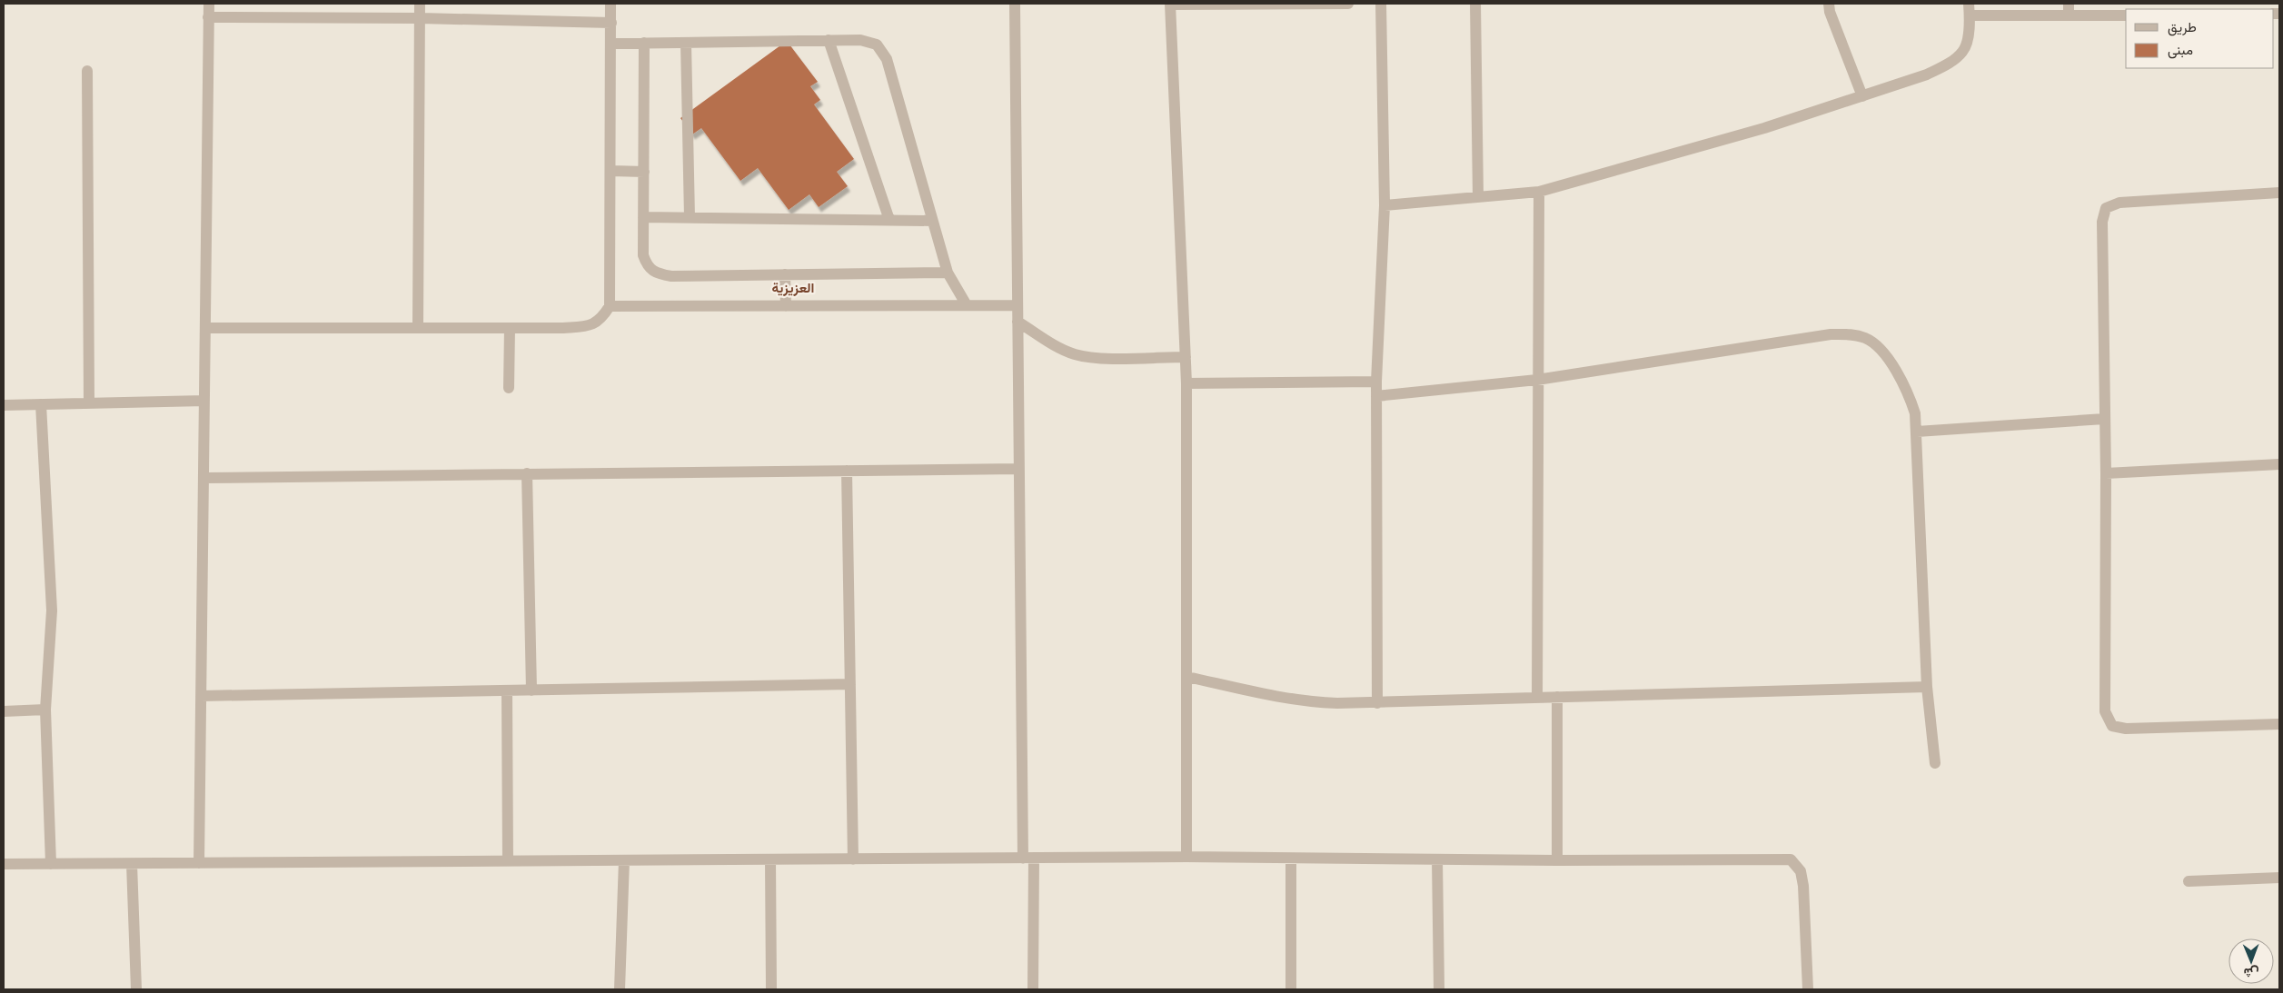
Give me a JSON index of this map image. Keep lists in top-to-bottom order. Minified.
{"districts":["العزيزية"],"legend":["طريق","مبنى"],"north":"bottom"}
